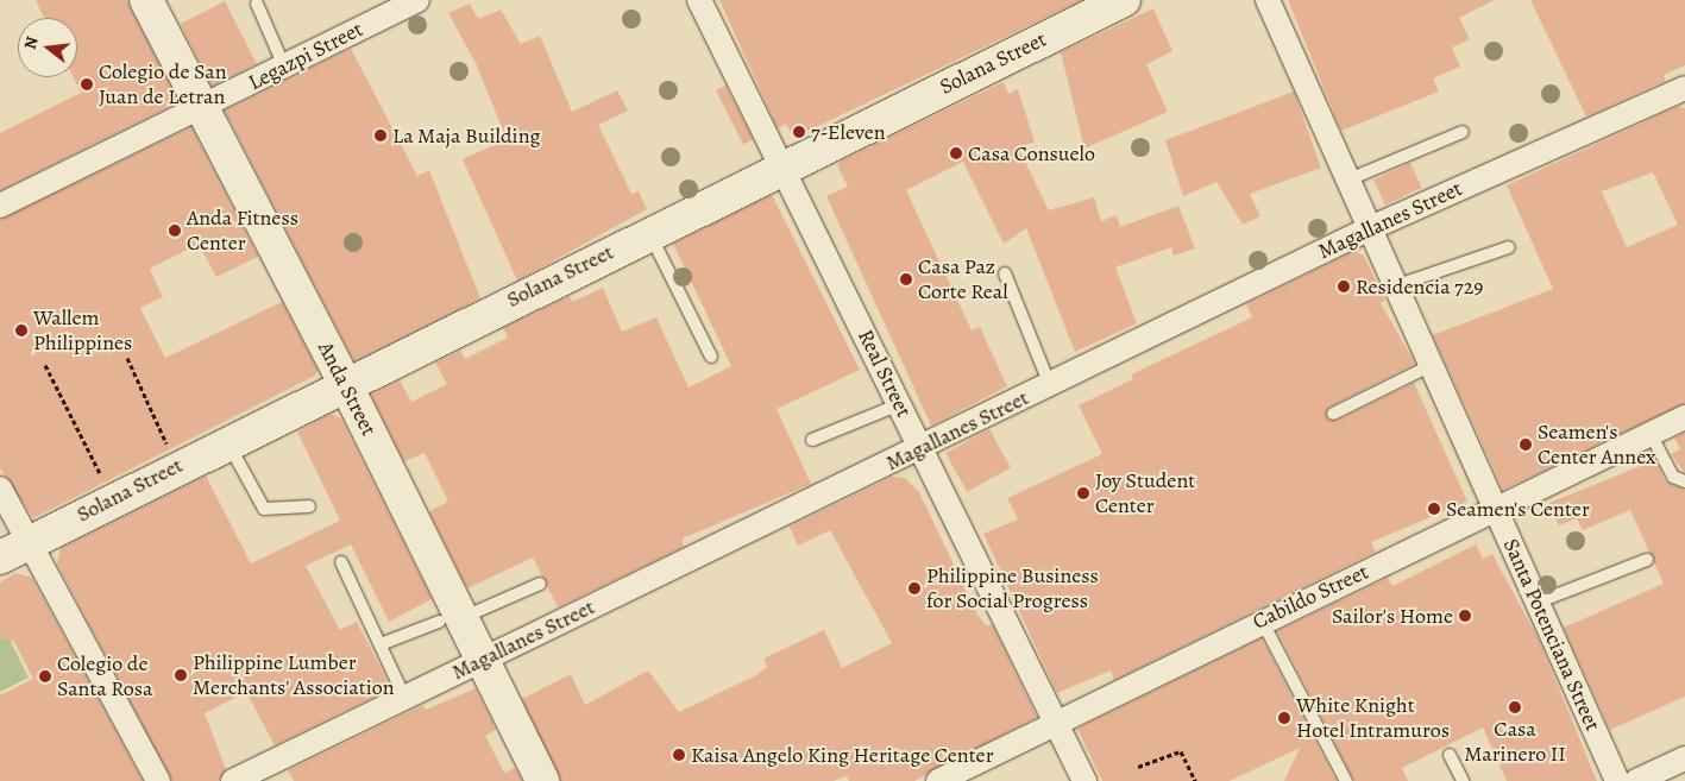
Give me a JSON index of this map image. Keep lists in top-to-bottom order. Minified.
{"streets":{"street":["Legazpi Street","Solana Street","Magallanes Street","Real Street","Anda Street","Cabildo Street","Santa Potenciana Street"]},"crossings":[["Legazpi Street","Anda Street"],["Solana Street","Real Street"],["Solana Street","Anda Street"],["Magallanes Street","Real Street"],["Magallanes Street","Anda Street"],["Magallanes Street","Santa Potenciana Street"],["Real Street","Cabildo Street"],["Cabildo Street","Santa Potenciana Street"]],"places":["Colegio de San Juan de Letran","7-Eleven","La Maja Building","Casa Consuelo","Anda Fitness Center","Casa Paz Corte Real","Residencia 729","Wallem Philippines","Seamen's Center Annex","Joy Student Center","Seamen's Center","Philippine Business for Social Progress","Sailor's Home","Philippine Lumber Merchants' Association","Colegio de Santa Rosa","Casa Marinero II","White Knight Hotel Intramuros","Kaisa Angelo King Heritage Center"],"north":"left"}
